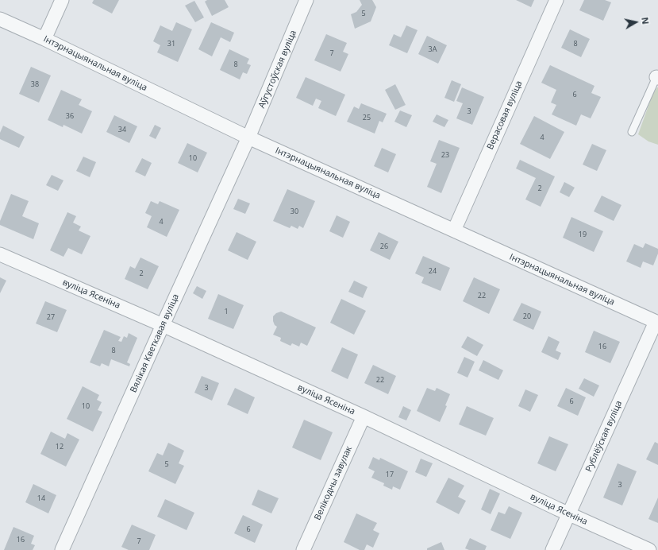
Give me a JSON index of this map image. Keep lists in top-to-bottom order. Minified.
{"streets":{"street":["Інтэрнацыянальная вуліца","Аўгустоўская вуліца","Верасовая вуліца","вуліца Ясеніна","Вялікая Кветкавая вуліца","Рублёўская вуліца","Велікодны завулак"]},"crossings":[["Інтэрнацыянальная вуліца","Аўгустоўская вуліца"],["Інтэрнацыянальная вуліца","Верасовая вуліца"],["Інтэрнацыянальная вуліца","Вялікая Кветкавая вуліца"],["Інтэрнацыянальная вуліца","Рублёўская вуліца"],["Аўгустоўская вуліца","Вялікая Кветкавая вуліца"],["вуліца Ясеніна","Вялікая Кветкавая вуліца"],["вуліца Ясеніна","Рублёўская вуліца"],["вуліца Ясеніна","Велікодны завулак"]],"house_numbers":["5","31","8","3А","7","8","38","6","3","36","25","34","4","23","10","2","30","4","19","26","24","2","22","1","20","27","16","8","22","3","6","10","12","5","17","3","14","6","16","7"],"north":"right"}
